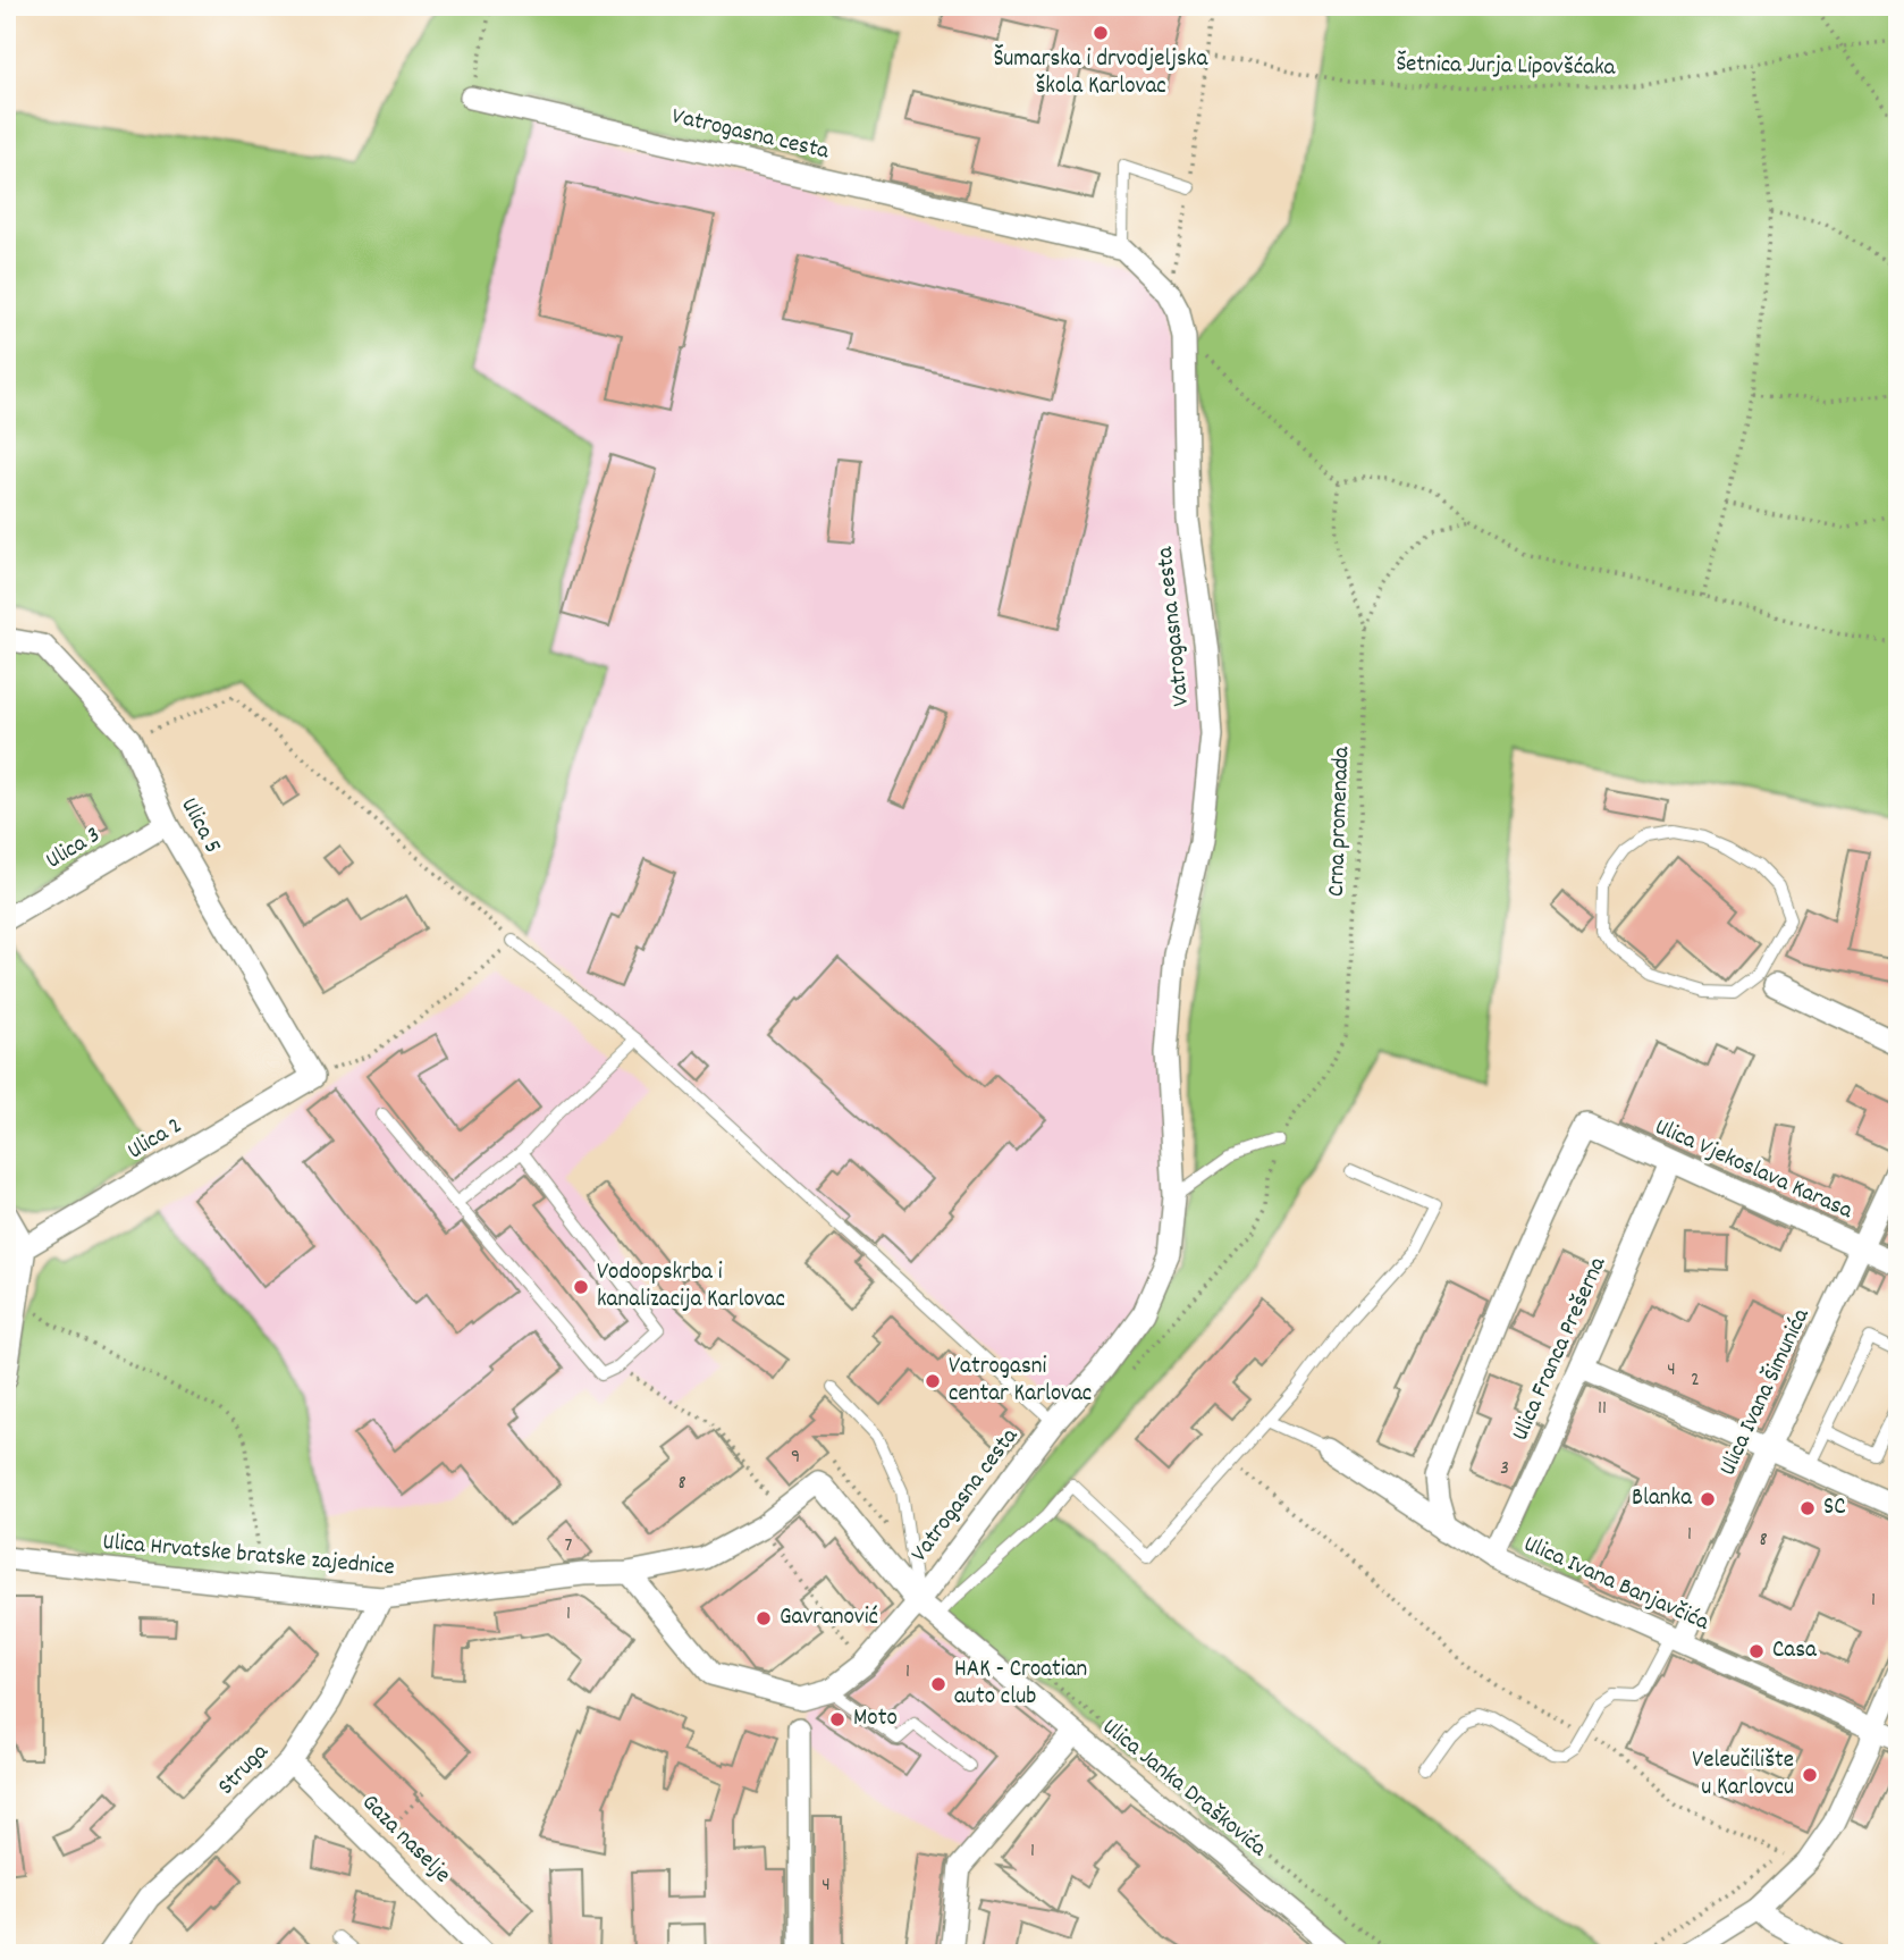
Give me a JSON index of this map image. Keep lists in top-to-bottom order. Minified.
{"streets":{"street":["Vatrogasna cesta","Ulica 5","Ulica 3","Ulica 2","Ulica Vjekoslava Karasa","Ulica Franca Prešerna","Ulica Ivana Šimunića","Ulica Hrvatske bratske zajednice","Ulica Ivana Banjavčića","Struga","Ulica Janka Draškovića","Gaza naselje"],"path":["Šetnica Jurja Lipovšćaka","Crna promenada"]},"crossings":[["Vatrogasna cesta","Ulica Janka Draškovića"],["Ulica 5","Ulica 3"],["Ulica 5","Ulica 2"],["Ulica Vjekoslava Karasa","Ulica Franca Prešerna"],["Ulica Vjekoslava Karasa","Ulica Ivana Šimunića"],["Ulica Vjekoslava Karasa","Ulica Ivana Banjavčića"],["Ulica Franca Prešerna","Ulica Ivana Banjavčića"],["Ulica Ivana Šimunića","Ulica Ivana Banjavčića"],["Ulica Hrvatske bratske zajednice","Struga"],["Ulica Hrvatske bratske zajednice","Ulica Janka Draškovića"],["Struga","Gaza naselje"]],"places":["Šumarska i drvodjeljska škola Karlovac","Vodoopskrba i kanalizacija Karlovac","Vatrogasni centar Karlovac","Blanka","SC","Gavranović","Casa","HAK - Croatian auto club","Moto","Veleučilište u Karlovcu"],"house_numbers":["4","2","11","9","3","8","1","8","7","1","1","1","1","4"]}
